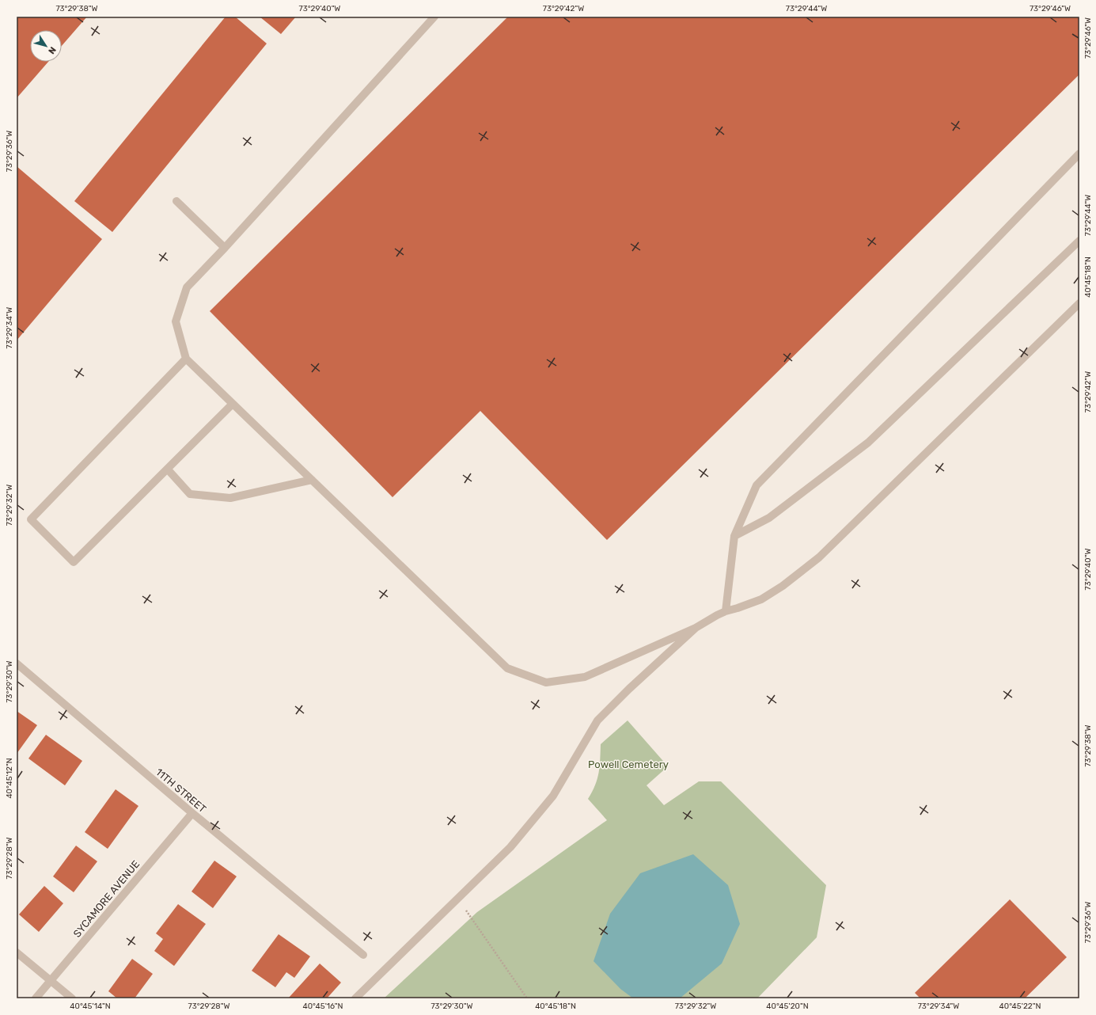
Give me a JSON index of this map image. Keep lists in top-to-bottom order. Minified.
{"streets":{"street":["11TH STREET","SYCAMORE AVENUE"]},"crossings":[["11TH STREET","SYCAMORE AVENUE"]],"parks":["Powell Cemetery"],"north":"bottom right","coordinates":["73°29'38\"W","73°29'40\"W","73°29'42\"W","73°29'44\"W","73°29'46\"W","73°29'36\"W","40°45'18\"N","73°29'34\"W","73°29'32\"W","73°29'30\"W","40°45'12\"N","73°29'28\"W","40°45'14\"N","40°45'16\"N","40°45'20\"N","40°45'22\"N"]}
